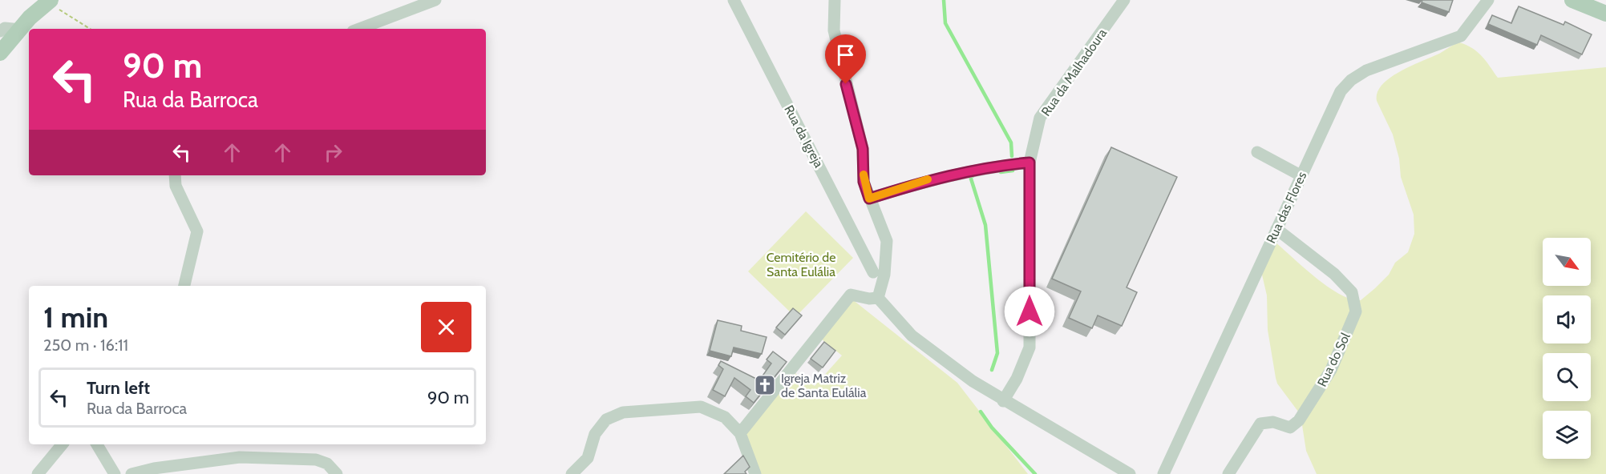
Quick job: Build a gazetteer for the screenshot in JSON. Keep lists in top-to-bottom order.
{
  "streets": {
    "street": [
      "Rua da Malhadoura",
      "Rua da Igreja",
      "Rua das Flores",
      "Rua do Sol"
    ]
  },
  "crossings": [
    ["Rua das Flores", "Rua do Sol"]
  ],
  "parks": ["Cemitério de Santa Eulália"],
  "places": {
    "church": ["Igreja Matriz de Santa Eulália"]
  },
  "north": "bottom right",
  "page": {
    "turn": ["90 m", "Rua da Barroca"],
    "heading": ["1 min", "250 m · 16:11"],
    "list": [
      {
        "name": "Turn left",
        "note": "Rua da Barroca",
        "value": "90 m"
      }
    ]
  }
}
